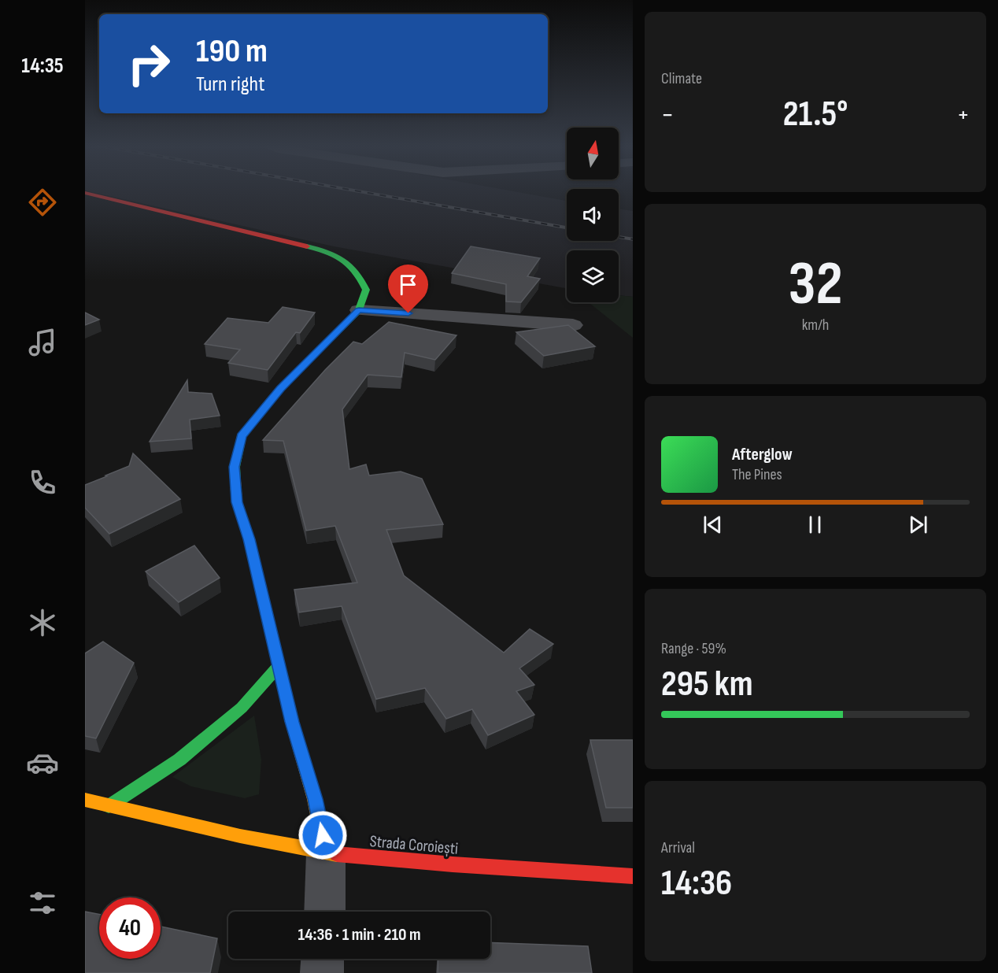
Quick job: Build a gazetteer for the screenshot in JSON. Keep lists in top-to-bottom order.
{
  "streets": {
    "street": ["Strada Coroiești"]
  },
  "north": "top",
  "page": {
    "tabs": "14:35",
    "tile": [
      "Climate",
      ["32", "km/h"],
      ["Range · 59%", "295 km"],
      ["Arrival", "14:36"]
    ],
    "turn": ["190 m", "Turn right"],
    "heat": ["−", "21.5°", "+"],
    "song": ["Afterglow", "The Pines"],
    "limit": "40",
    "trip": "14:36 · 1 min · 210 m"
  }
}
